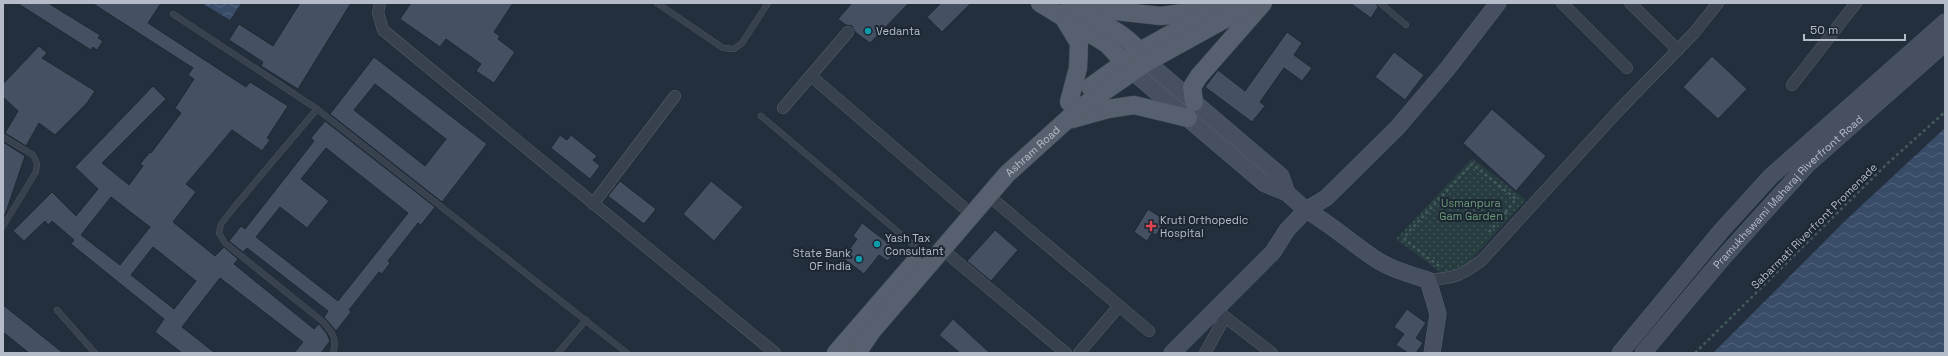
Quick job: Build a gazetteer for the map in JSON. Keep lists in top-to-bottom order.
{
  "streets": {
    "main road": ["Ashram Road", "Pramukhswami Maharaj Riverfront Road"],
    "path": ["Sabarmati Riverfront Promenade"]
  },
  "parks": ["Usmanpura Gam Garden"],
  "places": {
    "other": ["Vedanta", "Yash Tax Consultant", "State Bank OF India"],
    "health": ["Kruti Orthopedic Hospital"]
  },
  "scale_bar": "50 m"
}
